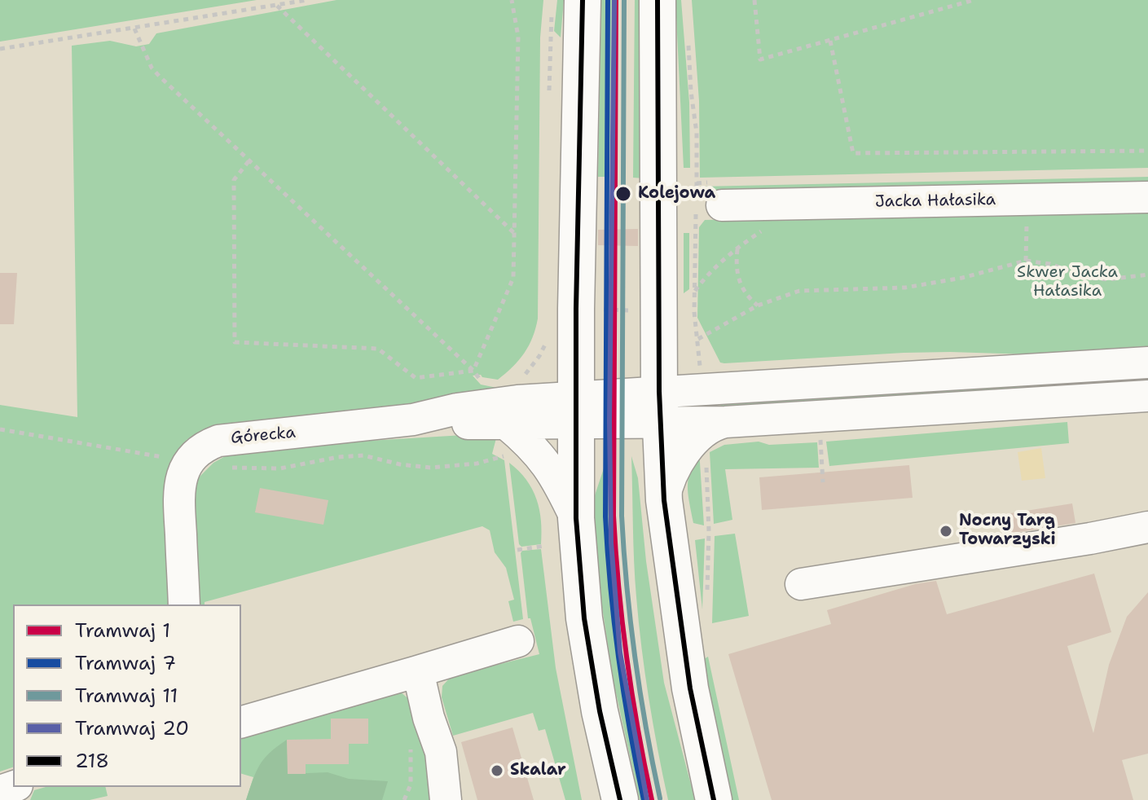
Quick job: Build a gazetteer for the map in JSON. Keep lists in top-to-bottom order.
{
  "streets": {
    "street": ["Jacka Hałasika", "Górecka"]
  },
  "parks": ["Skwer Jacka Hałasika"],
  "places": ["Kolejowa", "Nocny Targ Towarzyski", "Skalar"],
  "lines": [
    "tram line 1",
    "tram line 7",
    "tram line 11",
    "tram line 20",
    "transit line 218"
  ],
  "legend": [
    "Tramwaj 1",
    "Tramwaj 7",
    "Tramwaj 11",
    "Tramwaj 20",
    "218"
  ]
}
